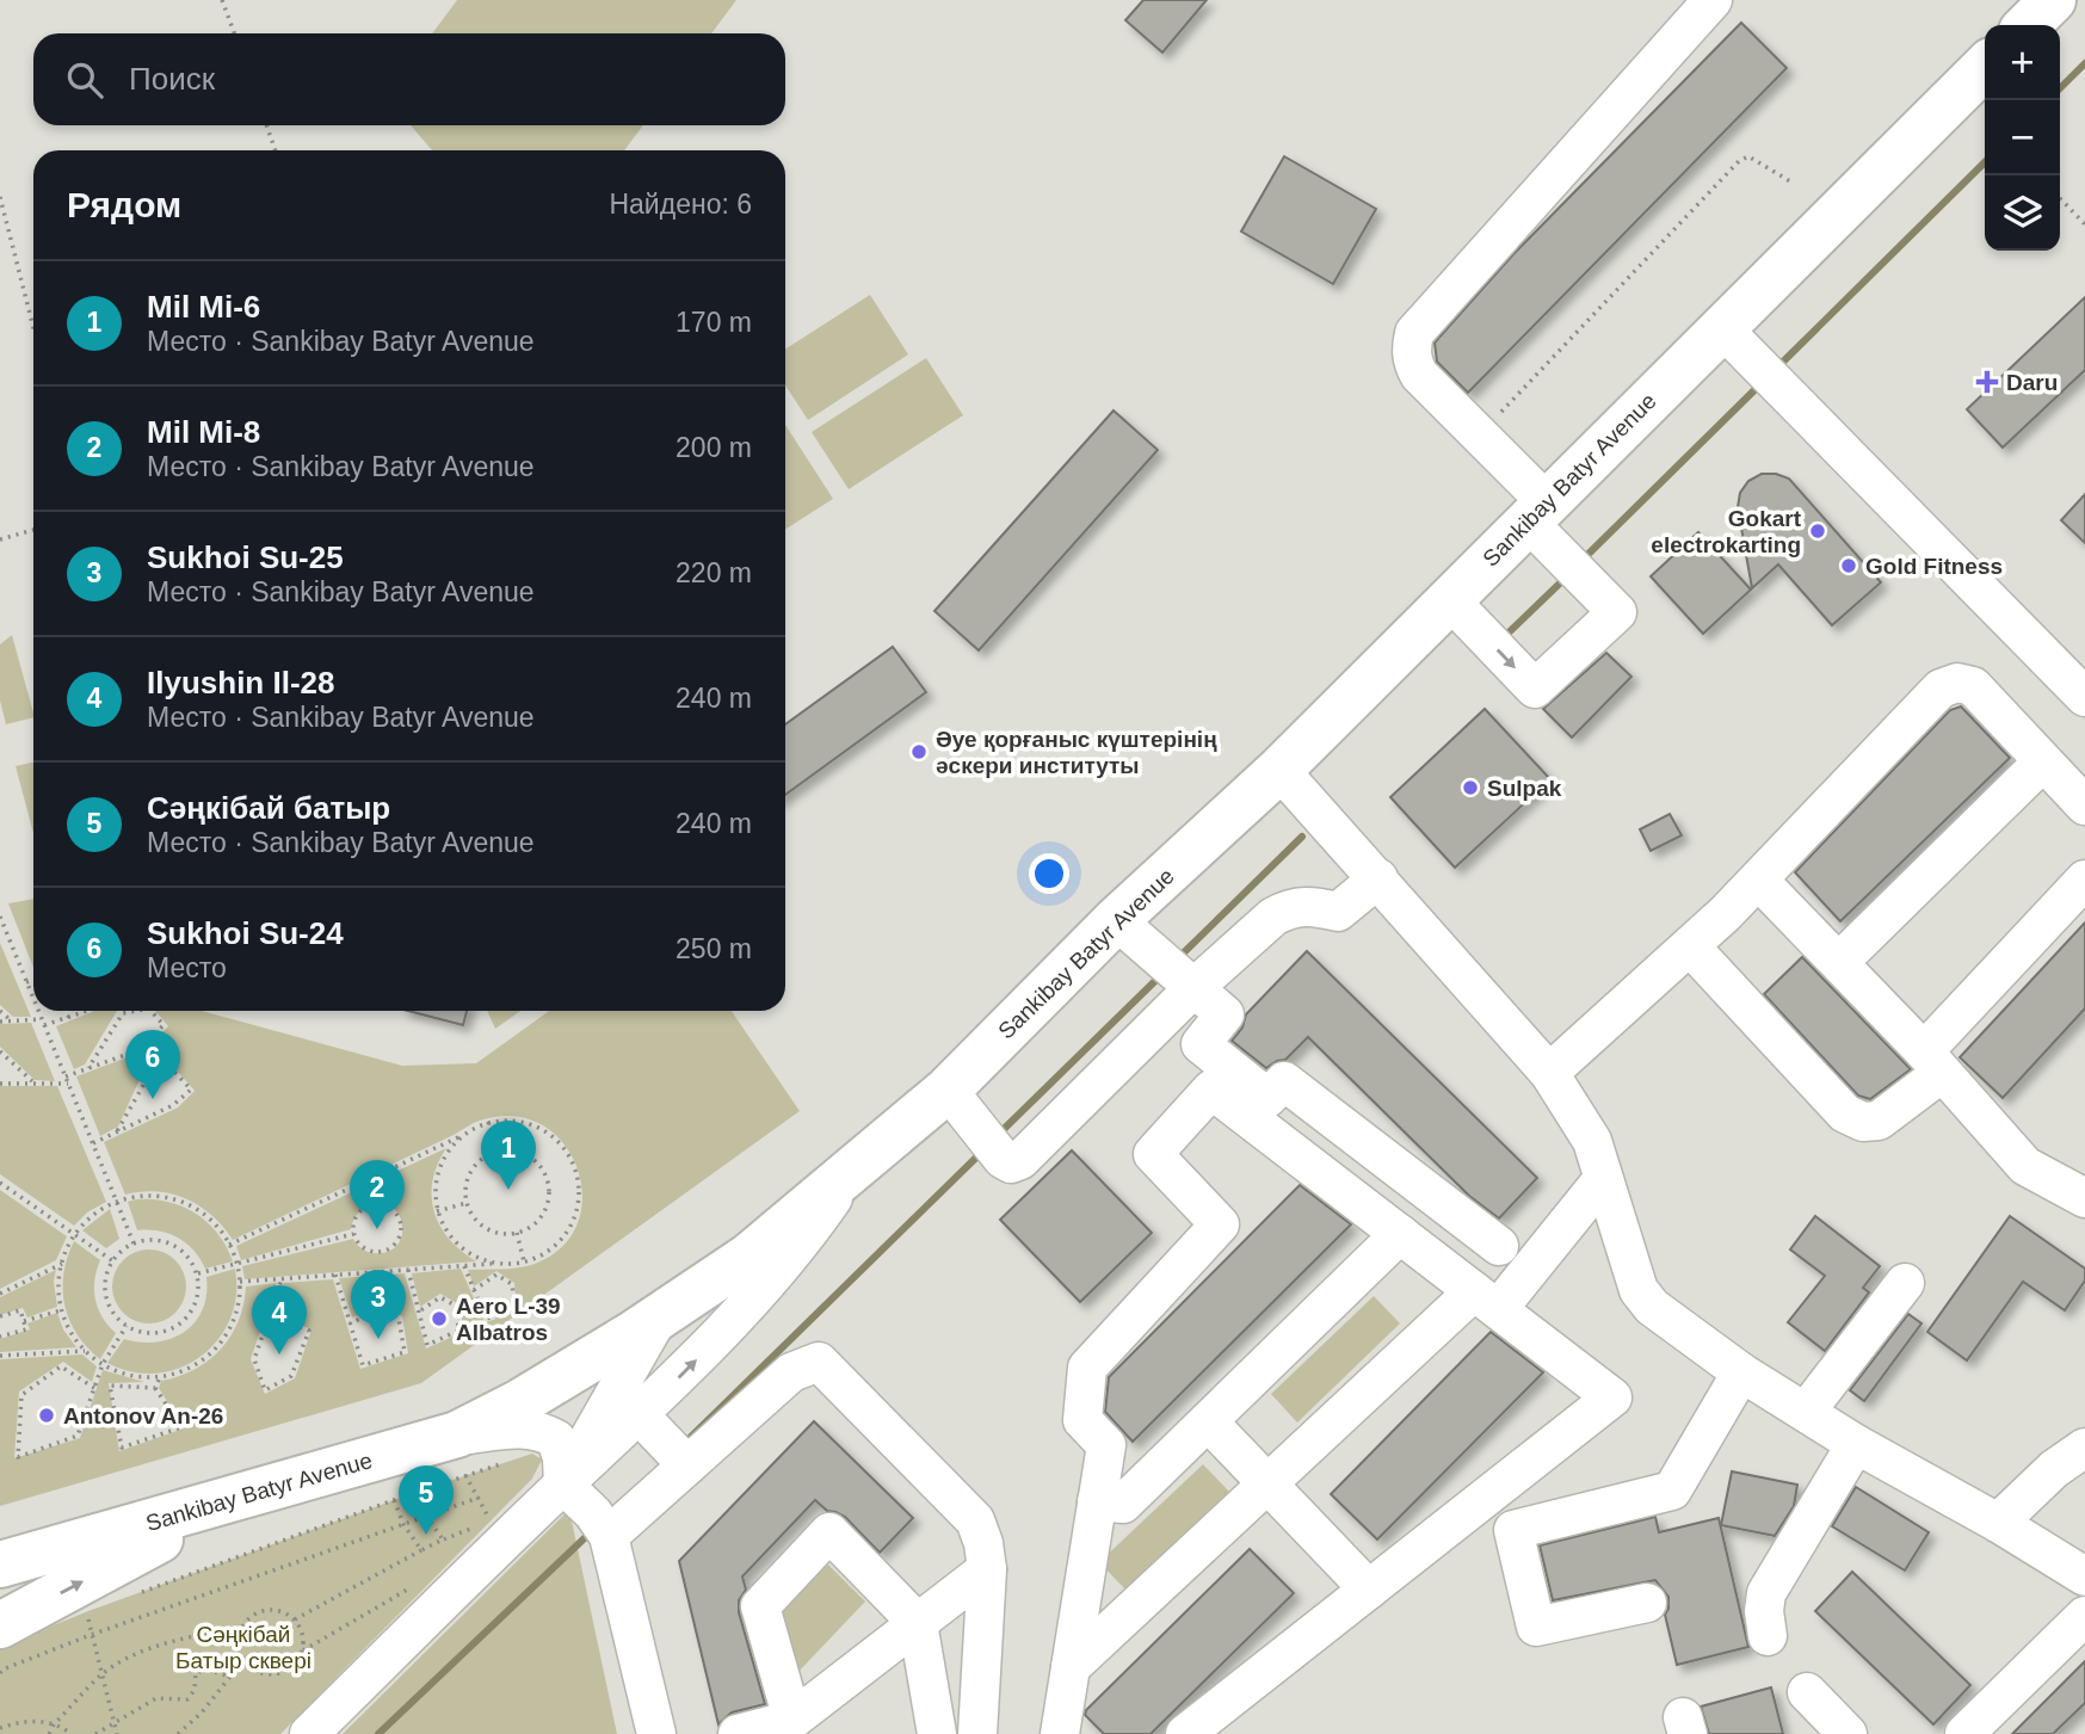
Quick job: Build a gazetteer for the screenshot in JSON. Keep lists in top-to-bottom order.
{
  "streets": {
    "main road": ["Sankibay Batyr Avenue"]
  },
  "parks": ["Сәңкібай Батыр сквері"],
  "places": {
    "health": ["Daru"],
    "other": [
      "Gokart electrokarting",
      "Gold Fitness",
      "Әуе қорғаныс күштерінің әскери институты",
      "Sulpak",
      "Aero L-39 Albatros",
      "Antonov An-26"
    ]
  },
  "page": {
    "map_buttons": ["+", "−"],
    "search": "Поиск",
    "heading": ["Рядом", "Найдено: 6"],
    "list": [
      {
        "mark": "1",
        "name": "Mil Mi-6",
        "note": "Место · Sankibay Batyr Avenue",
        "value": "170 m"
      },
      {
        "mark": "2",
        "name": "Mil Mi-8",
        "note": "Место · Sankibay Batyr Avenue",
        "value": "200 m"
      },
      {
        "mark": "3",
        "name": "Sukhoi Su-25",
        "note": "Место · Sankibay Batyr Avenue",
        "value": "220 m"
      },
      {
        "mark": "4",
        "name": "Ilyushin Il-28",
        "note": "Место · Sankibay Batyr Avenue",
        "value": "240 m"
      },
      {
        "mark": "5",
        "name": "Сәңкібай батыр",
        "note": "Место · Sankibay Batyr Avenue",
        "value": "240 m"
      },
      {
        "mark": "6",
        "name": "Sukhoi Su-24",
        "note": "Место",
        "value": "250 m"
      }
    ],
    "pins": [
      "6",
      "1",
      "2",
      "3",
      "4",
      "5"
    ]
  }
}
